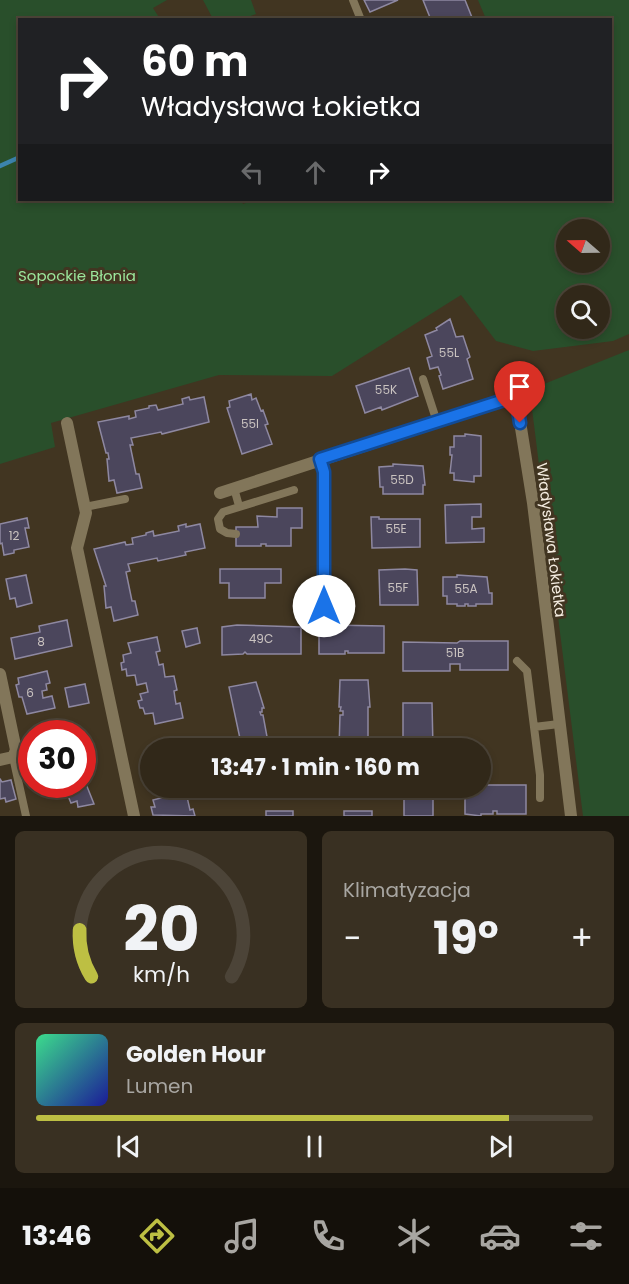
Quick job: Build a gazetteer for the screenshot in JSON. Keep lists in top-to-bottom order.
{
  "streets": {
    "street": ["Władysława Łokietka"]
  },
  "parks": ["Sopockie Błonia"],
  "house_numbers": [
    "55L",
    "55K",
    "55I",
    "55D",
    "55E",
    "12",
    "55F",
    "55A",
    "49C",
    "8",
    "51B",
    "6"
  ],
  "north": "left",
  "page": {
    "turn": ["60 m", "Władysława Łokietka"],
    "limit": "30",
    "trip": "13:47 · 1 min · 160 m",
    "tile": "Klimatyzacja",
    "heat": ["−", "19°", "+"],
    "song": ["Golden Hour", "Lumen"],
    "tabs": "13:46",
    "gauge": ["20", "km/h"]
  }
}
